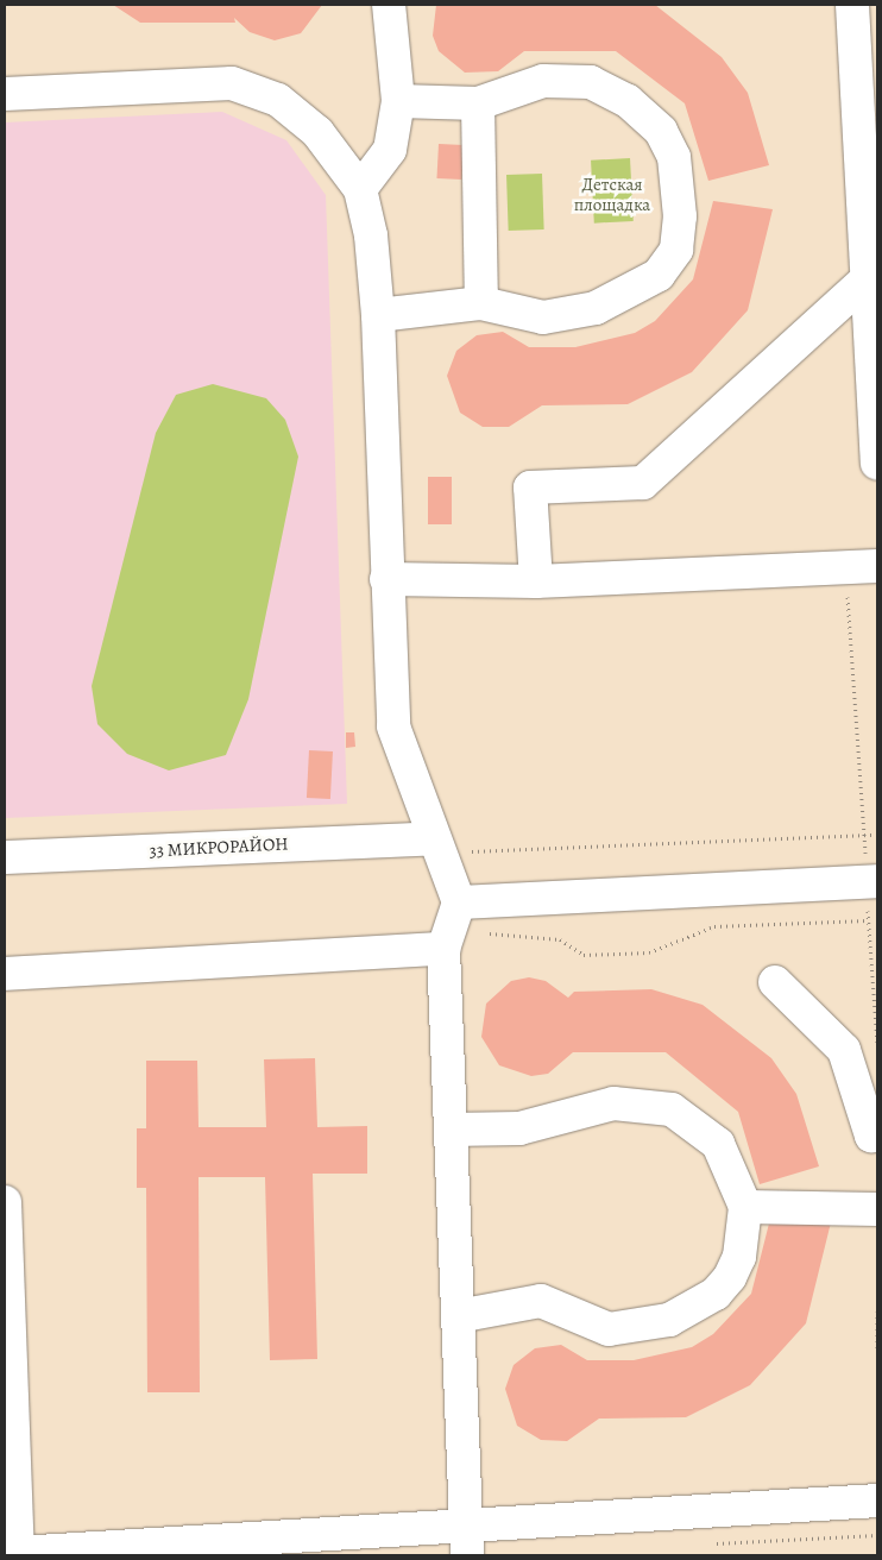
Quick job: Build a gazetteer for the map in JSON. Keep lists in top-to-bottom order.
{
  "streets": {
    "street": ["33 МИКРОРАЙОН"]
  },
  "parks": ["Детская площадка"]
}
